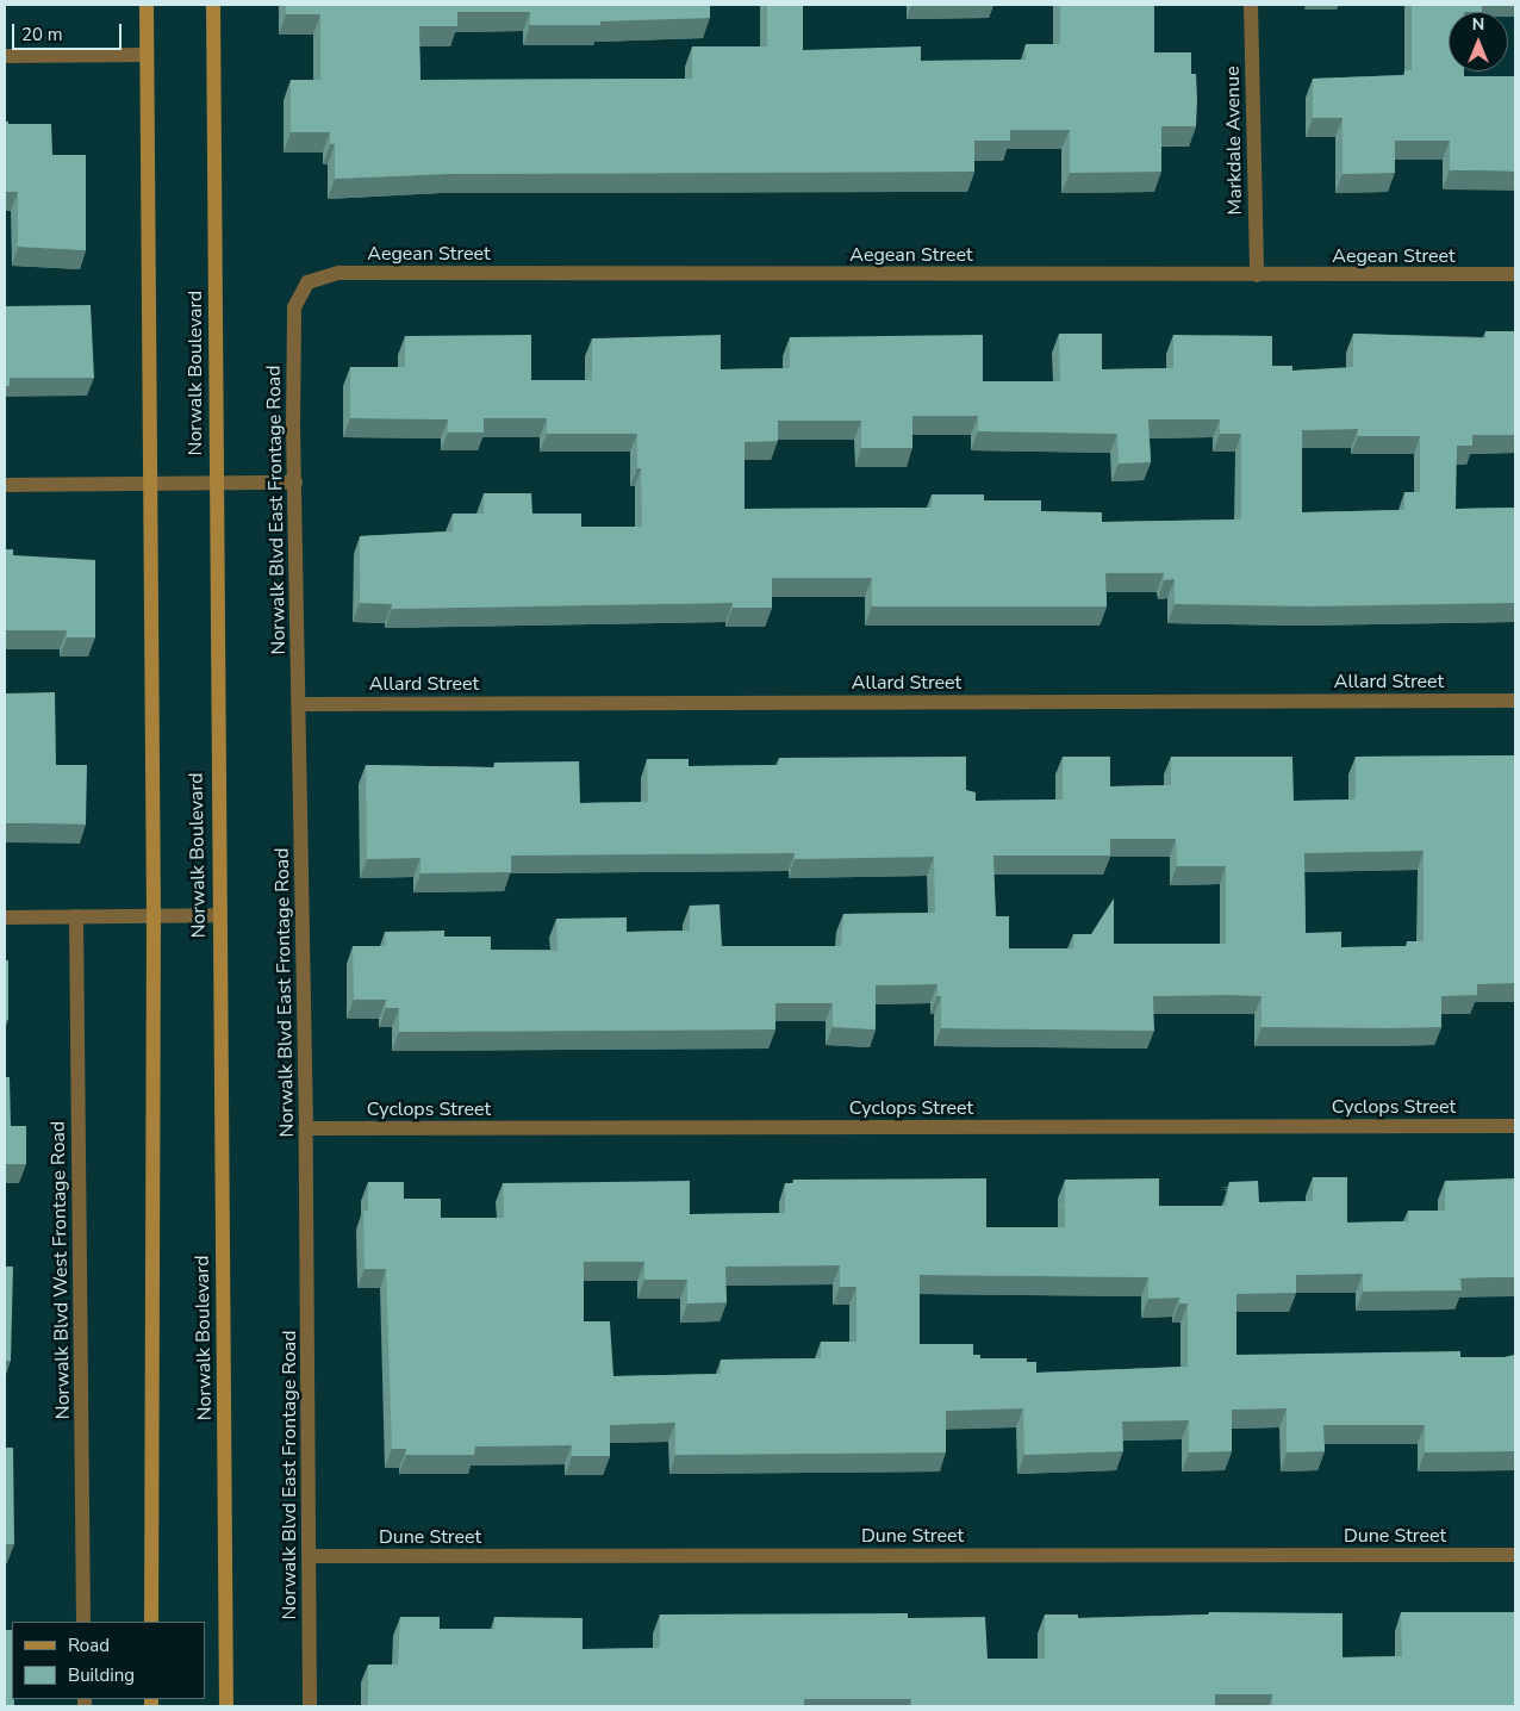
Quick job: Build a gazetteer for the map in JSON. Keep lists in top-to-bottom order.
{
  "streets": {
    "main road": ["Norwalk Boulevard"],
    "street": [
      "Markdale Avenue",
      "Aegean Street",
      "Norwalk Blvd East Frontage Road",
      "Allard Street",
      "Cyclops Street",
      "Norwalk Blvd West Frontage Road",
      "Dune Street"
    ]
  },
  "crossings": [
    ["Markdale Avenue", "Aegean Street"],
    ["Aegean Street", "Norwalk Blvd East Frontage Road"],
    ["Norwalk Blvd East Frontage Road", "Allard Street"],
    ["Norwalk Blvd East Frontage Road", "Cyclops Street"],
    ["Norwalk Blvd East Frontage Road", "Dune Street"]
  ],
  "legend": ["Road", "Building"],
  "scale_bar": "20 m",
  "north": "top"
}
